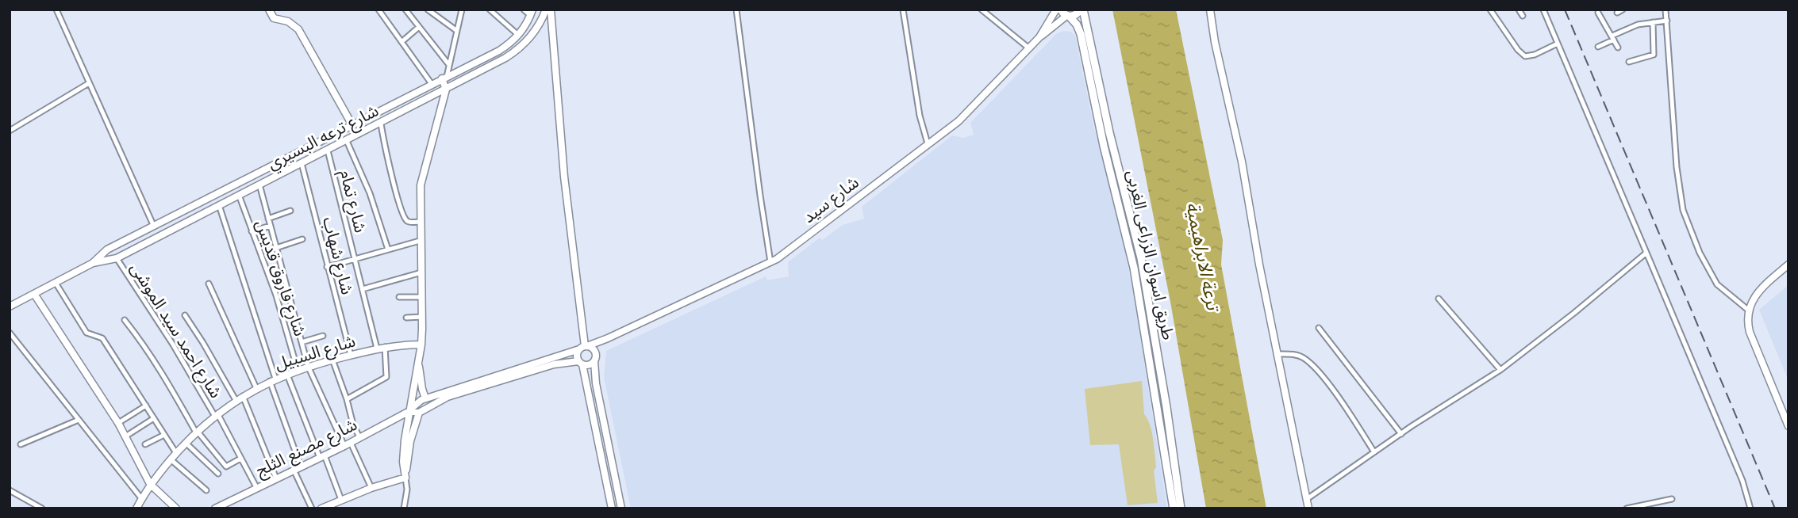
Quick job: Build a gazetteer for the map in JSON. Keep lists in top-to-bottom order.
{
  "streets": {
    "main road": ["طريق اسوان الزراعى الغربى"],
    "street": [
      "شارع ترعه البسيري",
      "شارع سيد",
      "شارع تمام",
      "شارع شهاب",
      "شارع فاروق قديس",
      "شارع احمد سيد الموشى",
      "شارع السبيل",
      "شارع مصنع الثلج"
    ]
  },
  "crossings": [
    ["شارع ترعه البسيري", "شارع تمام"],
    ["شارع ترعه البسيري", "شارع شهاب"],
    ["شارع ترعه البسيري", "شارع فاروق قديس"],
    ["شارع ترعه البسيري", "شارع احمد سيد الموشى"],
    ["شارع سيد", "طريق اسوان الزراعى الغربى"],
    ["شارع سيد", "شارع مصنع الثلج"],
    ["شارع تمام", "شارع السبيل"],
    ["شارع شهاب", "شارع السبيل"],
    ["شارع فاروق قديس", "شارع السبيل"],
    ["شارع احمد سيد الموشى", "شارع السبيل"],
    ["شارع احمد سيد الموشى", "شارع مصنع الثلج"]
  ],
  "water": ["ترعة الابراهيمية"]
}
